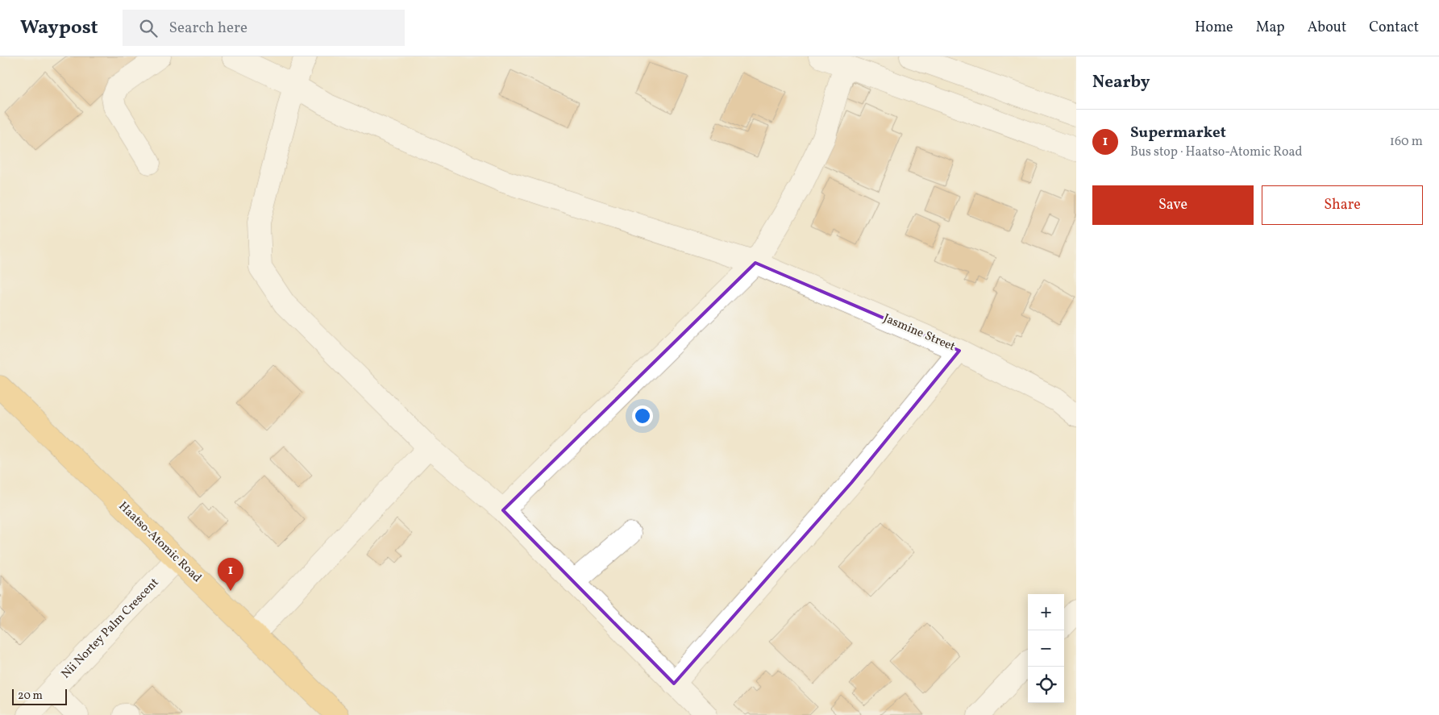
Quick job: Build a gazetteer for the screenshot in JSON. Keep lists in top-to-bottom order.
{
  "streets": {
    "main road": ["Haatso-Atomic Road"],
    "street": ["Jasmine Street", "Nii Nortey Palm Crescent"]
  },
  "crossings": [
    ["Haatso-Atomic Road", "Nii Nortey Palm Crescent"]
  ],
  "scale_bar": "20 m",
  "page": {
    "header": "Waypost",
    "search": "Search here",
    "nav": [
      "Home",
      "Map",
      "About",
      "Contact"
    ],
    "heading": "Nearby",
    "list": [
      {
        "mark": "1",
        "name": "Supermarket",
        "note": "Bus stop · Haatso-Atomic Road",
        "value": "160 m"
      }
    ],
    "buttons": ["Save", "Share"],
    "pins": "1",
    "map_buttons": ["+", "−"],
    "scale": "20 m"
  }
}
